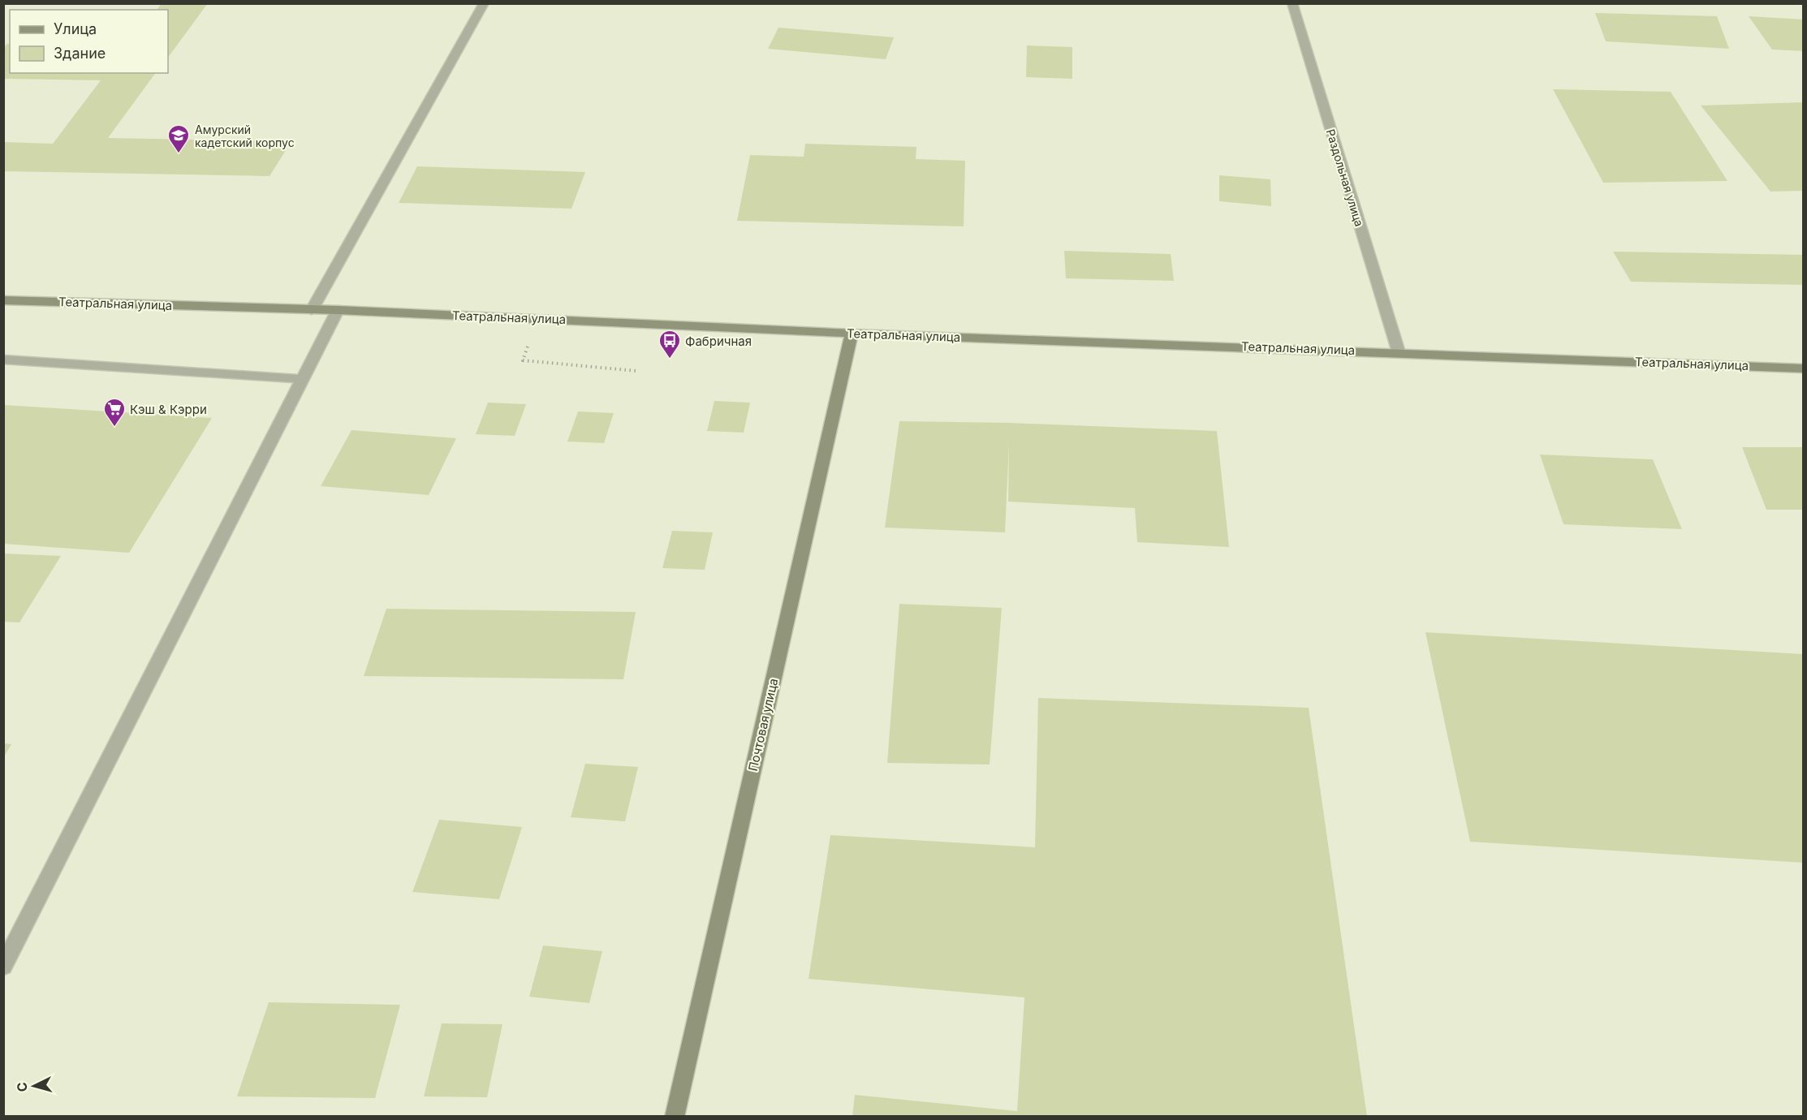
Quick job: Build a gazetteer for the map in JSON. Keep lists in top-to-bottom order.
{
  "streets": {
    "main road": ["Театральная улица", "Почтовая улица"],
    "street": ["Раздольная улица"]
  },
  "crossings": [
    ["Раздольная улица", "Театральная улица"],
    ["Театральная улица", "Почтовая улица"]
  ],
  "places": {
    "school or university": ["Амурский кадетский корпус"],
    "bus stop": ["Фабричная"],
    "supermarket": ["Кэш & Кэрри"]
  },
  "legend": ["Улица", "Здание"],
  "north": "left"
}
